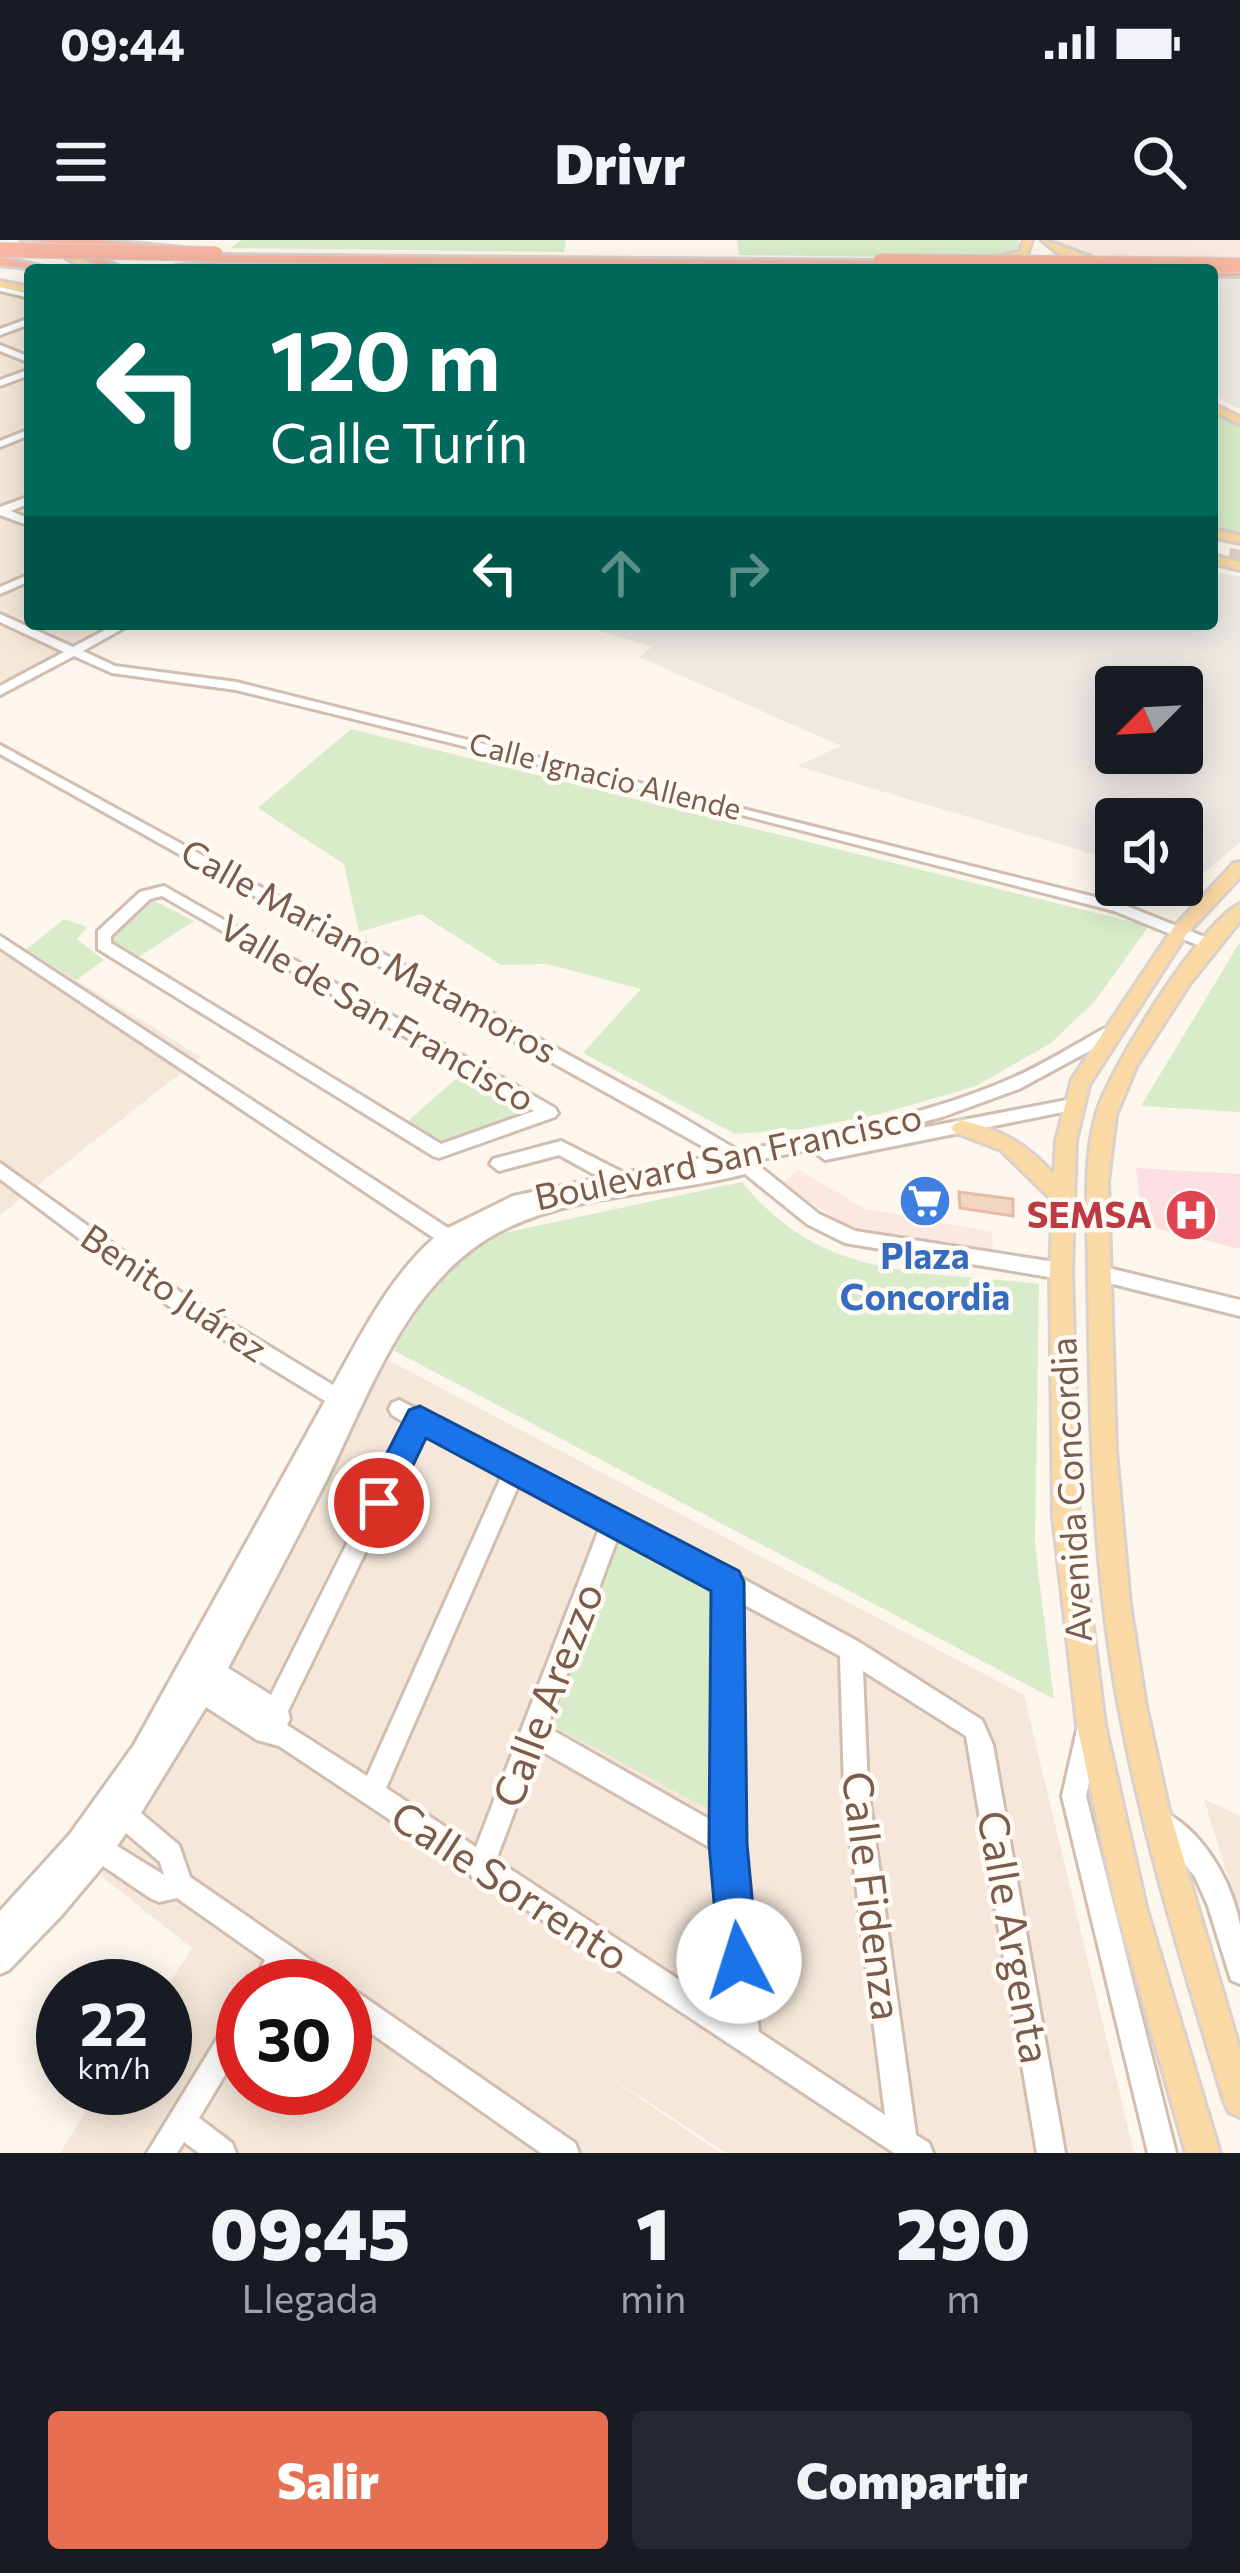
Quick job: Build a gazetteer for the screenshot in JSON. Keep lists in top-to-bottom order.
{
  "streets": {
    "main road": ["Avenida Concordia"],
    "street": [
      "Calle Ignacio Allende",
      "Calle Mariano Matamoros",
      "Valle de San Francisco",
      "Boulevard San Francisco",
      "Benito Juárez",
      "Calle Arezzo",
      "Calle Sorrento",
      "Calle Fidenza",
      "Calle Argenta"
    ]
  },
  "crossings": [
    ["Calle Ignacio Allende", "Avenida Concordia"],
    ["Calle Mariano Matamoros", "Boulevard San Francisco"],
    ["Calle Mariano Matamoros", "Avenida Concordia"],
    ["Boulevard San Francisco", "Benito Juárez"],
    ["Boulevard San Francisco", "Avenida Concordia"],
    ["Boulevard San Francisco", "Calle Sorrento"],
    ["Calle Arezzo", "Calle Sorrento"],
    ["Calle Sorrento", "Calle Fidenza"],
    ["Calle Fidenza", "Calle Argenta"]
  ],
  "places": {
    "supermarket": ["Plaza Concordia"],
    "hospital": ["SEMSA"]
  },
  "north": "bottom left",
  "page": {
    "status": "09:44",
    "header": "Drivr",
    "turn": ["120 m", "Calle Turín"],
    "speed": "22 km/h",
    "limit": "30",
    "eta": [
      "09:45",
      "Llegada",
      "1",
      "min",
      "290",
      "m"
    ],
    "buttons": ["Salir", "Compartir"]
  }
}
